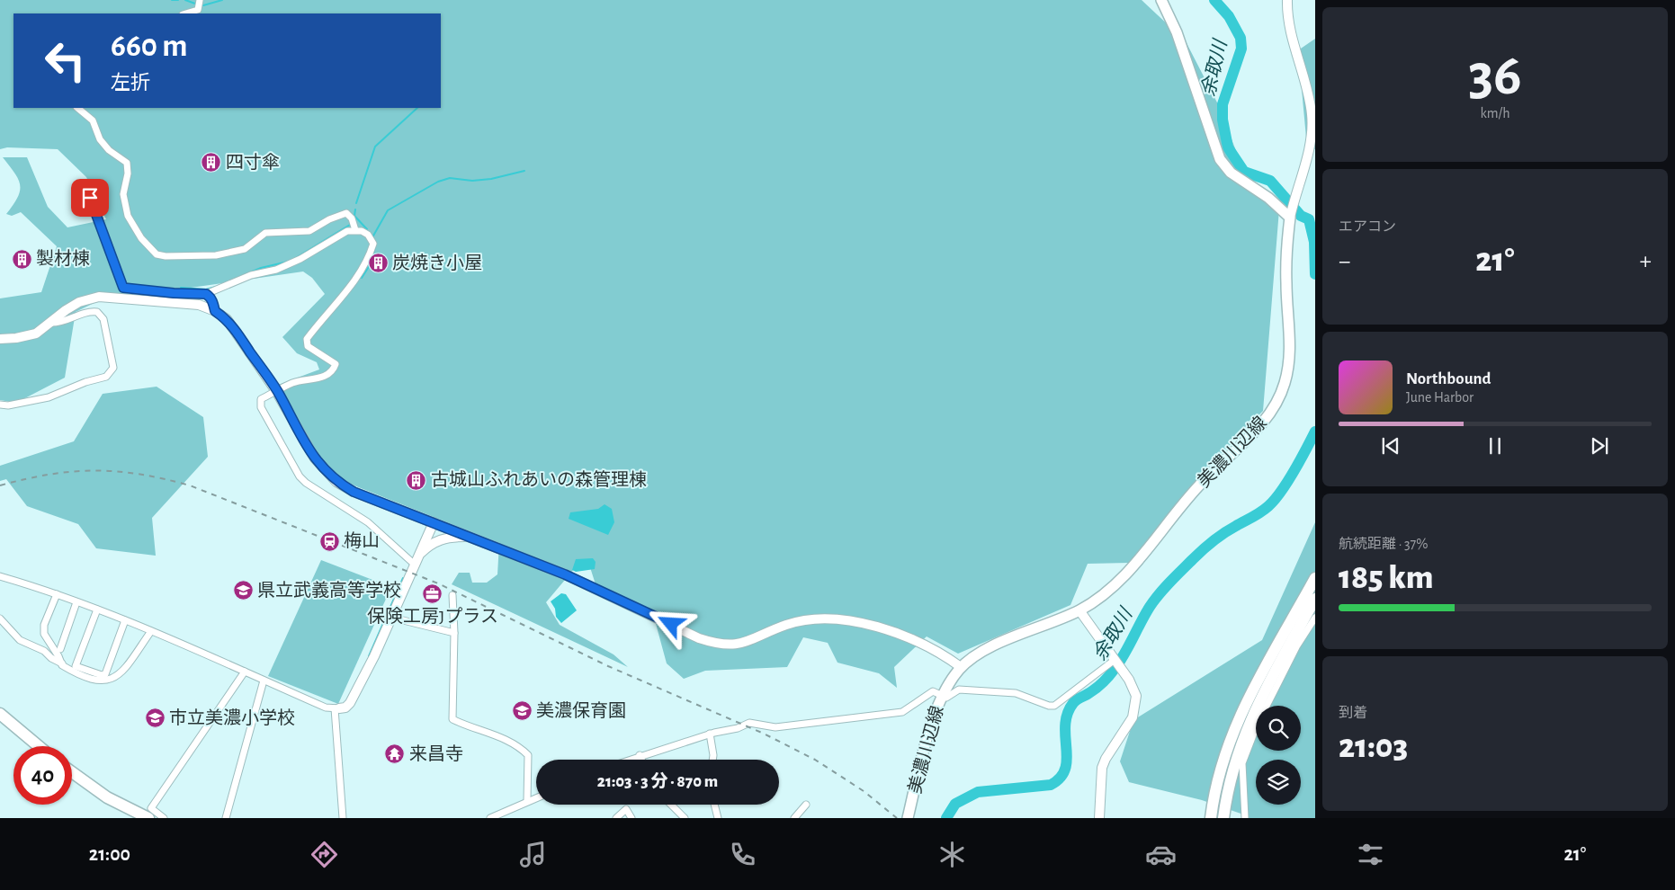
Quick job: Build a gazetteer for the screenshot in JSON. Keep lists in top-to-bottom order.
{
  "streets": {
    "main road": ["美濃川辺線"]
  },
  "water": ["余取川"],
  "places": {
    "building": [
      "四寸傘",
      "製材棟",
      "炭焼き小屋",
      "古城山ふれあいの森管理棟"
    ],
    "station": ["梅山"],
    "school or university": ["県立武義高等学校", "美濃保育園", "市立美濃小学校"],
    "office": ["保険工房Jプラス"],
    "temple": ["来昌寺"]
  },
  "page": {
    "tile": [
      ["36", "km/h"],
      "エアコン",
      ["航続距離 · 37%", "185 km"],
      ["到着", "21:03"]
    ],
    "turn": ["660 m", "左折"],
    "heat": ["−", "21°", "+"],
    "song": ["Northbound", "June Harbor"],
    "limit": "40",
    "trip": "21:03 · 3 分 · 870 m",
    "tabs": ["21:00", "21°"]
  }
}
